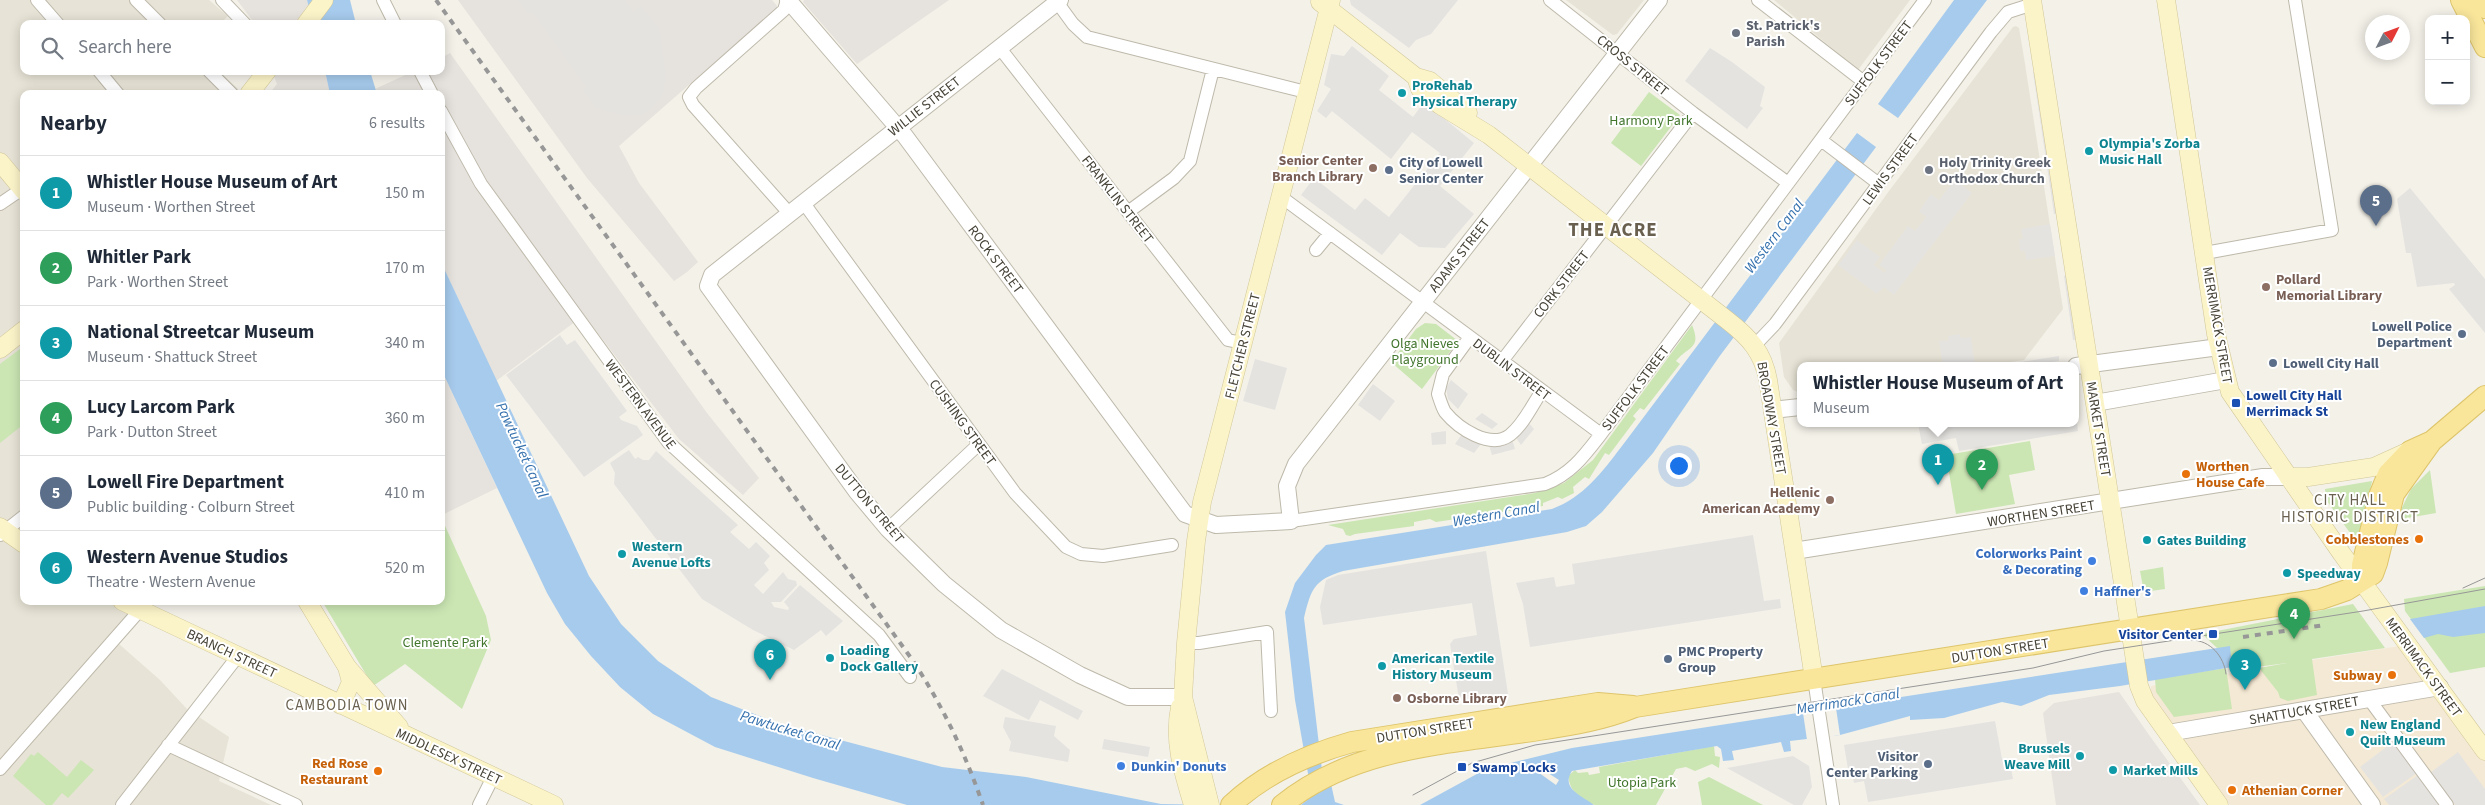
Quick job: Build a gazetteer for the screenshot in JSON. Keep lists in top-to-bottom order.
{
  "streets": {
    "main road": [
      "MERRIMACK STREET",
      "FLETCHER STREET",
      "BROADWAY STREET",
      "MARKET STREET",
      "DUTTON STREET",
      "BRANCH STREET",
      "MIDDLESEX STREET"
    ],
    "street": [
      "SUFFOLK STREET",
      "CROSS STREET",
      "WILLIE STREET",
      "LEWIS STREET",
      "FRANKLIN STREET",
      "ADAMS STREET",
      "ROCK STREET",
      "CORK STREET",
      "DUBLIN STREET",
      "WESTERN AVENUE",
      "CUSHING STREET",
      "WORTHEN STREET",
      "SHATTUCK STREET"
    ]
  },
  "crossings": [
    ["SUFFOLK STREET", "CROSS STREET"],
    ["SUFFOLK STREET", "ADAMS STREET"],
    ["SUFFOLK STREET", "ROCK STREET"],
    ["SUFFOLK STREET", "FLETCHER STREET"],
    ["SUFFOLK STREET", "DUBLIN STREET"],
    ["SUFFOLK STREET", "BROADWAY STREET"],
    ["CROSS STREET", "ADAMS STREET"],
    ["CROSS STREET", "CORK STREET"],
    ["WILLIE STREET", "FRANKLIN STREET"],
    ["WILLIE STREET", "ROCK STREET"],
    ["WILLIE STREET", "CUSHING STREET"],
    ["WILLIE STREET", "DUTTON STREET"],
    ["LEWIS STREET", "BROADWAY STREET"],
    ["LEWIS STREET", "MARKET STREET"],
    ["FRANKLIN STREET", "FLETCHER STREET"],
    ["ADAMS STREET", "DUBLIN STREET"],
    ["ADAMS STREET", "BROADWAY STREET"],
    ["ROCK STREET", "FLETCHER STREET"],
    ["CORK STREET", "DUBLIN STREET"],
    ["CORK STREET", "BROADWAY STREET"],
    ["MERRIMACK STREET", "DUTTON STREET"],
    ["MERRIMACK STREET", "WORTHEN STREET"],
    ["MERRIMACK STREET", "SHATTUCK STREET"],
    ["FLETCHER STREET", "DUBLIN STREET"],
    ["FLETCHER STREET", "BROADWAY STREET"],
    ["FLETCHER STREET", "DUTTON STREET"],
    ["BROADWAY STREET", "DUTTON STREET"],
    ["BROADWAY STREET", "WORTHEN STREET"],
    ["MARKET STREET", "DUTTON STREET"],
    ["MARKET STREET", "WORTHEN STREET"],
    ["MARKET STREET", "SHATTUCK STREET"],
    ["BRANCH STREET", "MIDDLESEX STREET"]
  ],
  "districts": ["THE ACRE", "CITY HALL HISTORIC DISTRICT", "CAMBODIA TOWN"],
  "water": ["Western Canal", "Pawtucket Canal", "Merrimack Canal"],
  "parks": [
    "Harmony Park",
    "Olga Nieves Playground",
    "Clemente Park",
    "Utopia Park"
  ],
  "places": {
    "other": [
      "St. Patrick's Parish",
      "ProRehab Physical Therapy",
      "Olympia's Zorba Music Hall",
      "Senior Center Branch Library",
      "City of Lowell Senior Center",
      "Holy Trinity Greek Orthodox Church",
      "Pollard Memorial Library",
      "Lowell Police Department",
      "Lowell City Hall",
      "Worthen House Cafe",
      "Hellenic American Academy",
      "Cobblestones",
      "Gates Building",
      "Western Avenue Lofts",
      "Colorworks Paint & Decorating",
      "Speedway",
      "Haffner's",
      "Loading Dock Gallery",
      "PMC Property Group",
      "American Textile History Museum",
      "Subway",
      "Osborne Library",
      "New England Quilt Museum",
      "Brussels Weave Mill",
      "Visitor Center Parking",
      "Dunkin' Donuts",
      "Market Mills",
      "Red Rose Restaurant",
      "Athenian Corner"
    ],
    "transit": ["Lowell City Hall Merrimack St", "Visitor Center", "Swamp Locks"]
  },
  "north": "top right",
  "page": {
    "map_buttons": ["+", "−"],
    "search": "Search here",
    "heading": ["Nearby", "6 results"],
    "list": [
      {
        "mark": "1",
        "name": "Whistler House Museum of Art",
        "note": "Museum · Worthen Street",
        "value": "150 m"
      },
      {
        "mark": "2",
        "name": "Whitler Park",
        "note": "Park · Worthen Street",
        "value": "170 m"
      },
      {
        "mark": "3",
        "name": "National Streetcar Museum",
        "note": "Museum · Shattuck Street",
        "value": "340 m"
      },
      {
        "mark": "4",
        "name": "Lucy Larcom Park",
        "note": "Park · Dutton Street",
        "value": "360 m"
      },
      {
        "mark": "5",
        "name": "Lowell Fire Department",
        "note": "Public building · Colburn Street",
        "value": "410 m"
      },
      {
        "mark": "6",
        "name": "Western Avenue Studios",
        "note": "Theatre · Western Avenue",
        "value": "520 m"
      }
    ],
    "pins": [
      "5",
      "1",
      "2",
      "4",
      "6",
      "3"
    ],
    "popup": ["Whistler House Museum of Art", "Museum"]
  }
}
